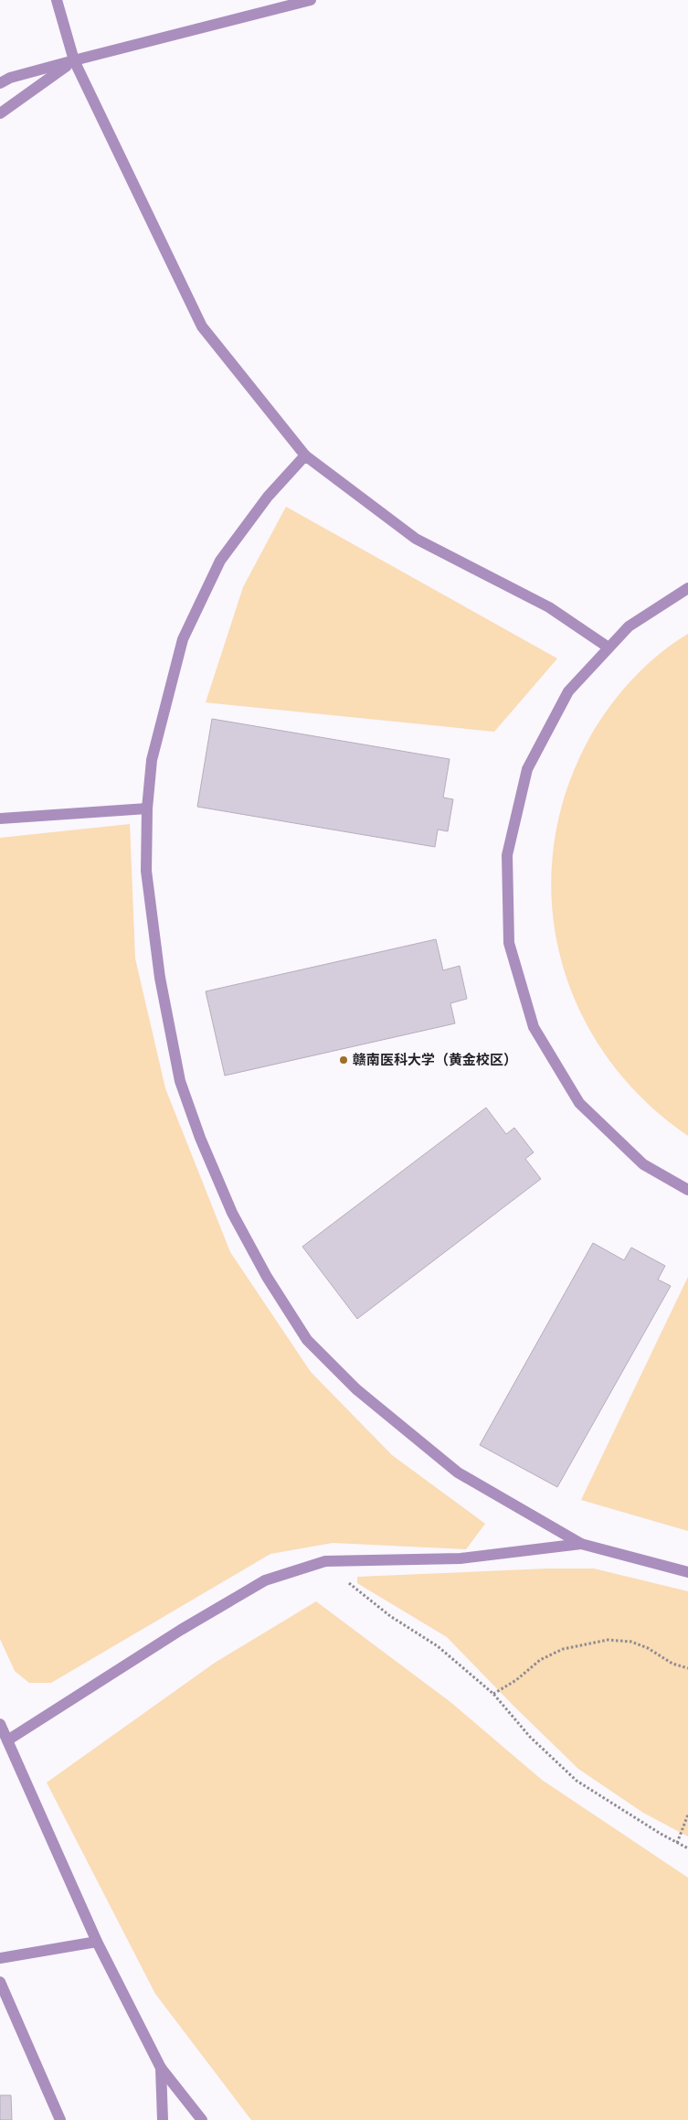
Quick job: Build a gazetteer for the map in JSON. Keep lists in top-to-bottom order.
{
  "places": ["赣南医科大学（黄金校区）"]
}
